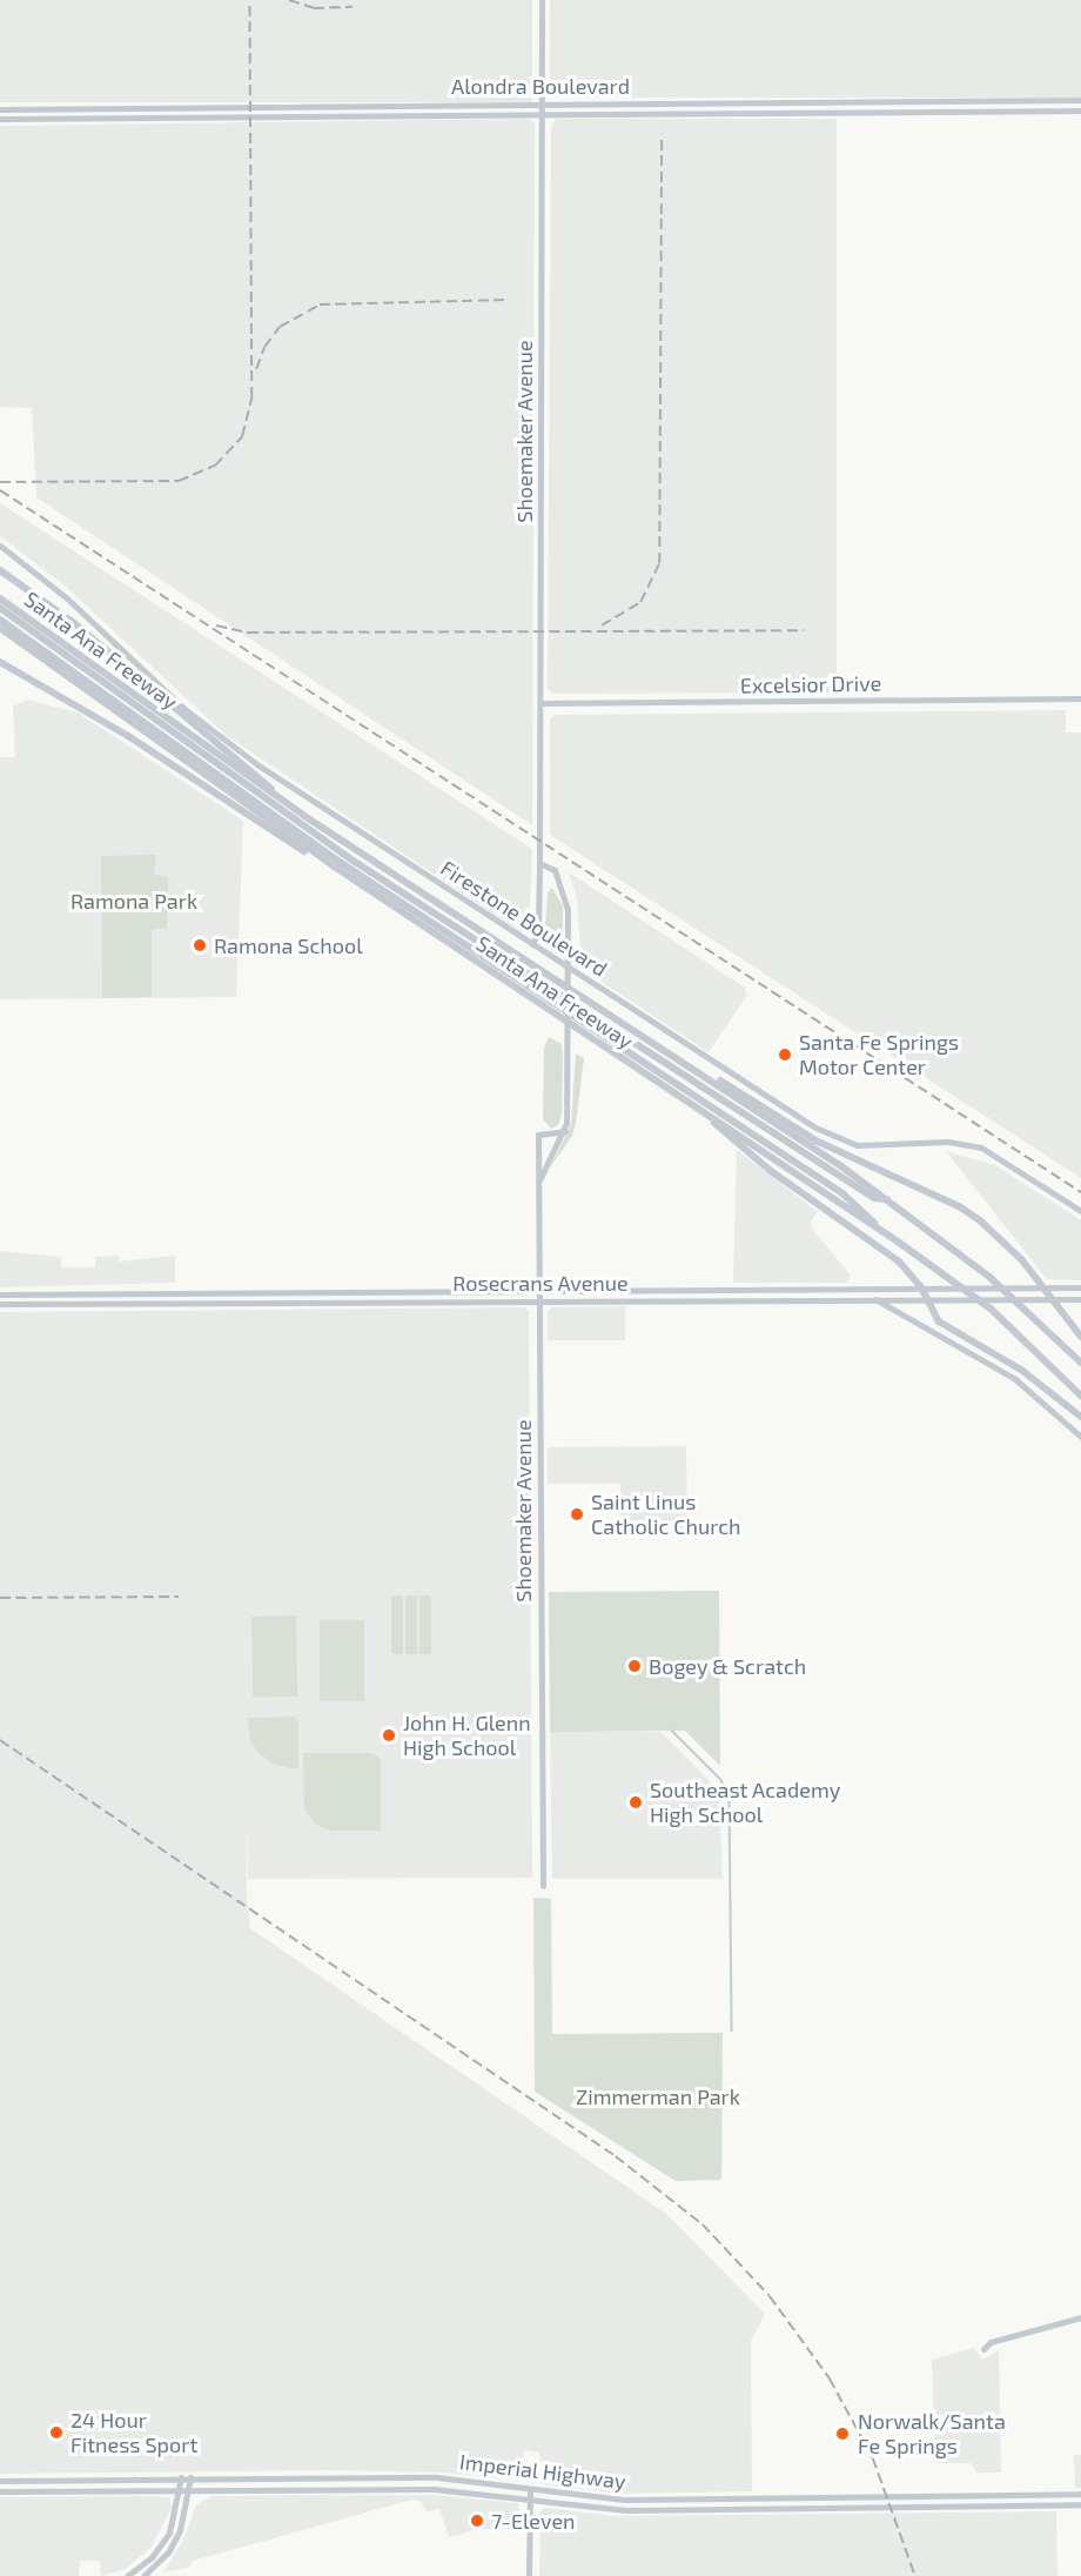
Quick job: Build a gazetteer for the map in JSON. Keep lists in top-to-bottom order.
{
  "streets": {
    "highway": ["Santa Ana Freeway"],
    "main road": [
      "Alondra Boulevard",
      "Shoemaker Avenue",
      "Excelsior Drive",
      "Firestone Boulevard",
      "Rosecrans Avenue",
      "Imperial Highway"
    ]
  },
  "crossings": [
    ["Alondra Boulevard", "Shoemaker Avenue"],
    ["Shoemaker Avenue", "Excelsior Drive"],
    ["Shoemaker Avenue", "Firestone Boulevard"],
    ["Shoemaker Avenue", "Rosecrans Avenue"]
  ],
  "parks": ["Ramona Park", "Zimmerman Park"],
  "places": [
    "Ramona School",
    "Santa Fe Springs Motor Center",
    "Saint Linus Catholic Church",
    "Bogey & Scratch",
    "John H. Glenn High School",
    "Southeast Academy High School",
    "24 Hour Fitness Sport",
    "Norwalk/Santa Fe Springs",
    "7-Eleven"
  ]
}
